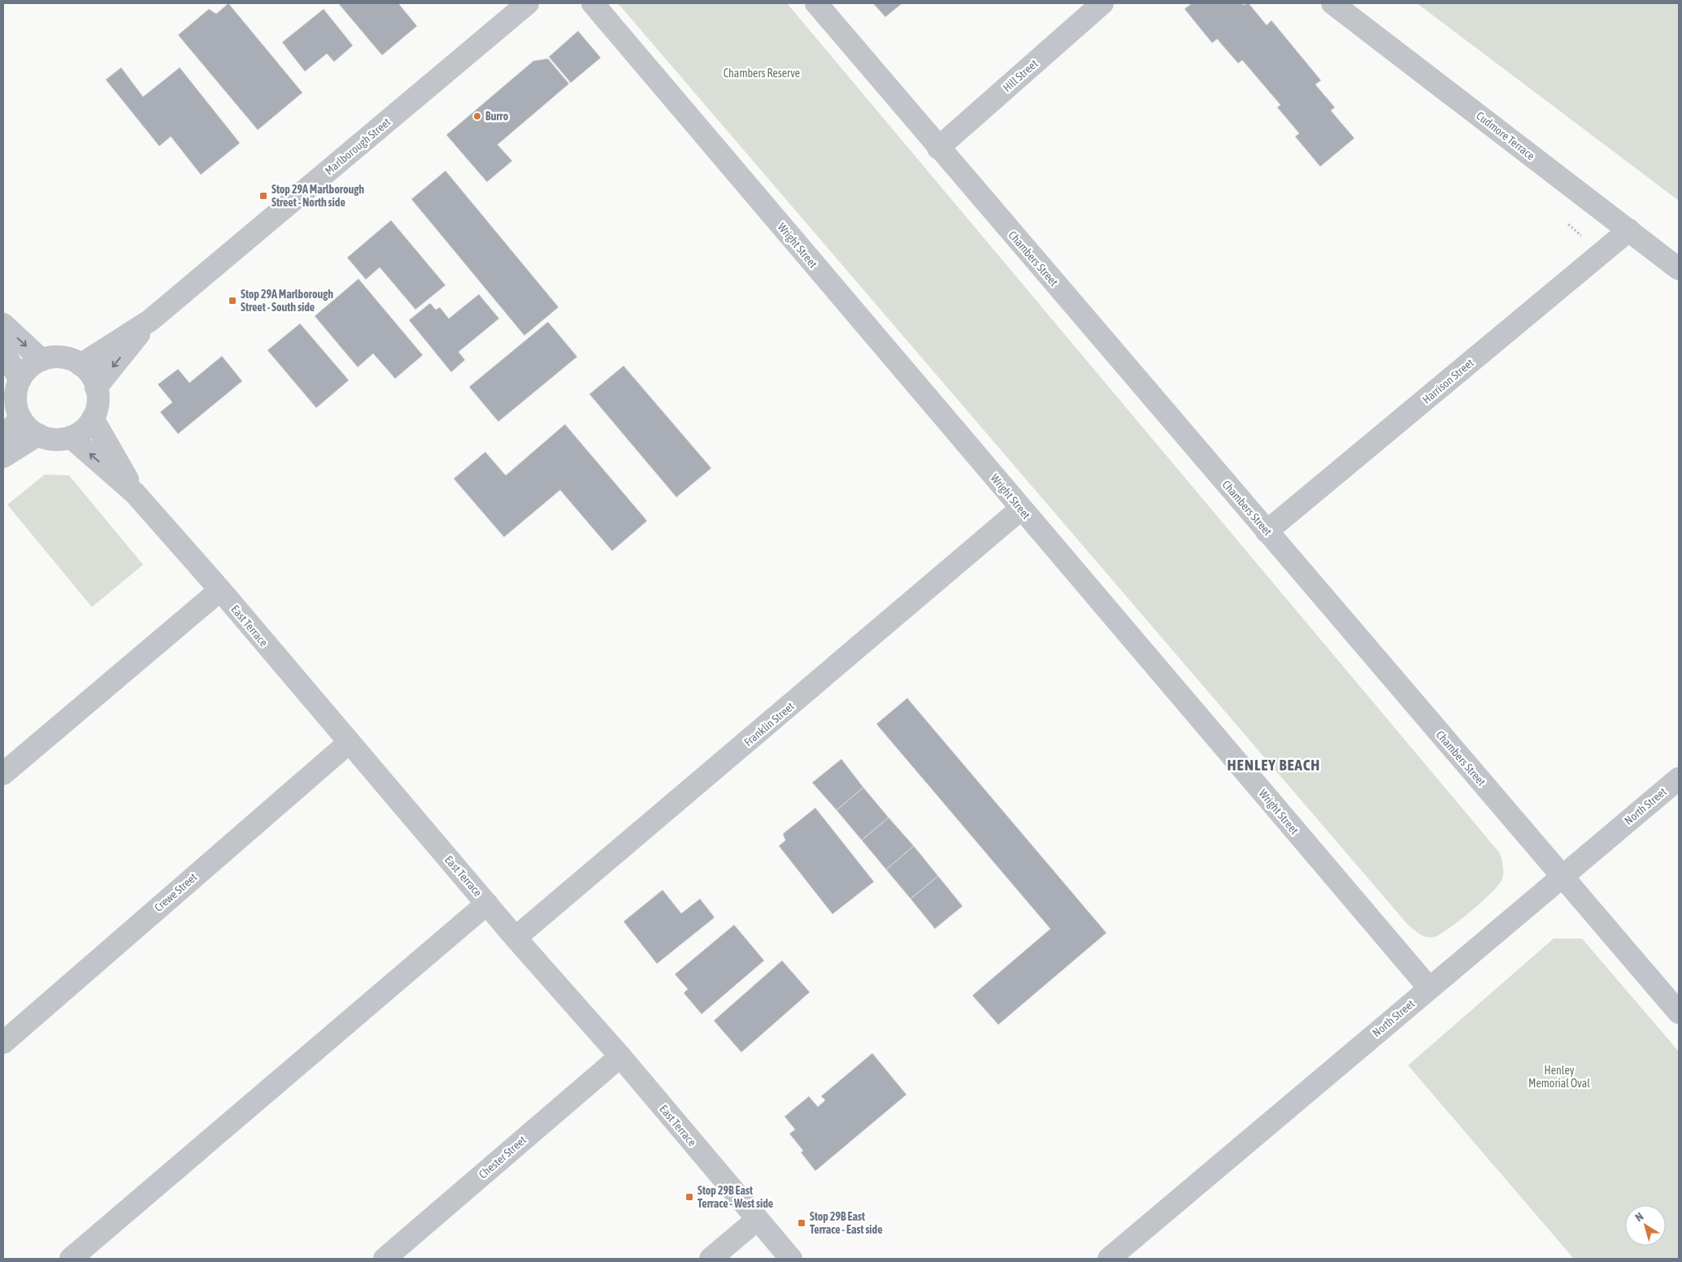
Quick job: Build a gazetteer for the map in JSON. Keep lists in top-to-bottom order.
{
  "streets": {
    "street": [
      "Hill Street",
      "Cudmore Terrace",
      "Marlborough Street",
      "Wright Street",
      "Chambers Street",
      "Harrison Street",
      "East Terrace",
      "Franklin Street",
      "North Street",
      "Crewe Street",
      "Chester Street"
    ]
  },
  "crossings": [
    ["Hill Street", "Chambers Street"],
    ["Cudmore Terrace", "Harrison Street"],
    ["Marlborough Street", "East Terrace"],
    ["Wright Street", "Franklin Street"],
    ["Wright Street", "North Street"],
    ["Chambers Street", "Harrison Street"],
    ["Chambers Street", "North Street"],
    ["East Terrace", "Franklin Street"],
    ["East Terrace", "Crewe Street"],
    ["East Terrace", "Chester Street"]
  ],
  "districts": ["HENLEY BEACH"],
  "parks": ["Chambers Reserve", "Henley Memorial Oval"],
  "places": {
    "other": ["Burro"],
    "transit": [
      "Stop 29A Marlborough Street - North side",
      "Stop 29A Marlborough Street - South side",
      "Stop 29B East Terrace - West side",
      "Stop 29B East Terrace - East side"
    ]
  },
  "north": "top left"
}
